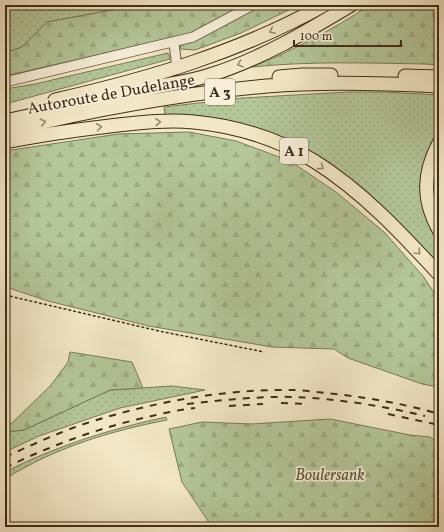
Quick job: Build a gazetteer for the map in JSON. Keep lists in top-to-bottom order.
{
  "streets": {
    "highway": ["A 3", "Autoroute de Dudelange", "A 1"]
  },
  "crossings": [
    ["A 3", "Autoroute de Dudelange"]
  ],
  "parks": ["Boulersank"],
  "scale_bar": "100 m"
}
